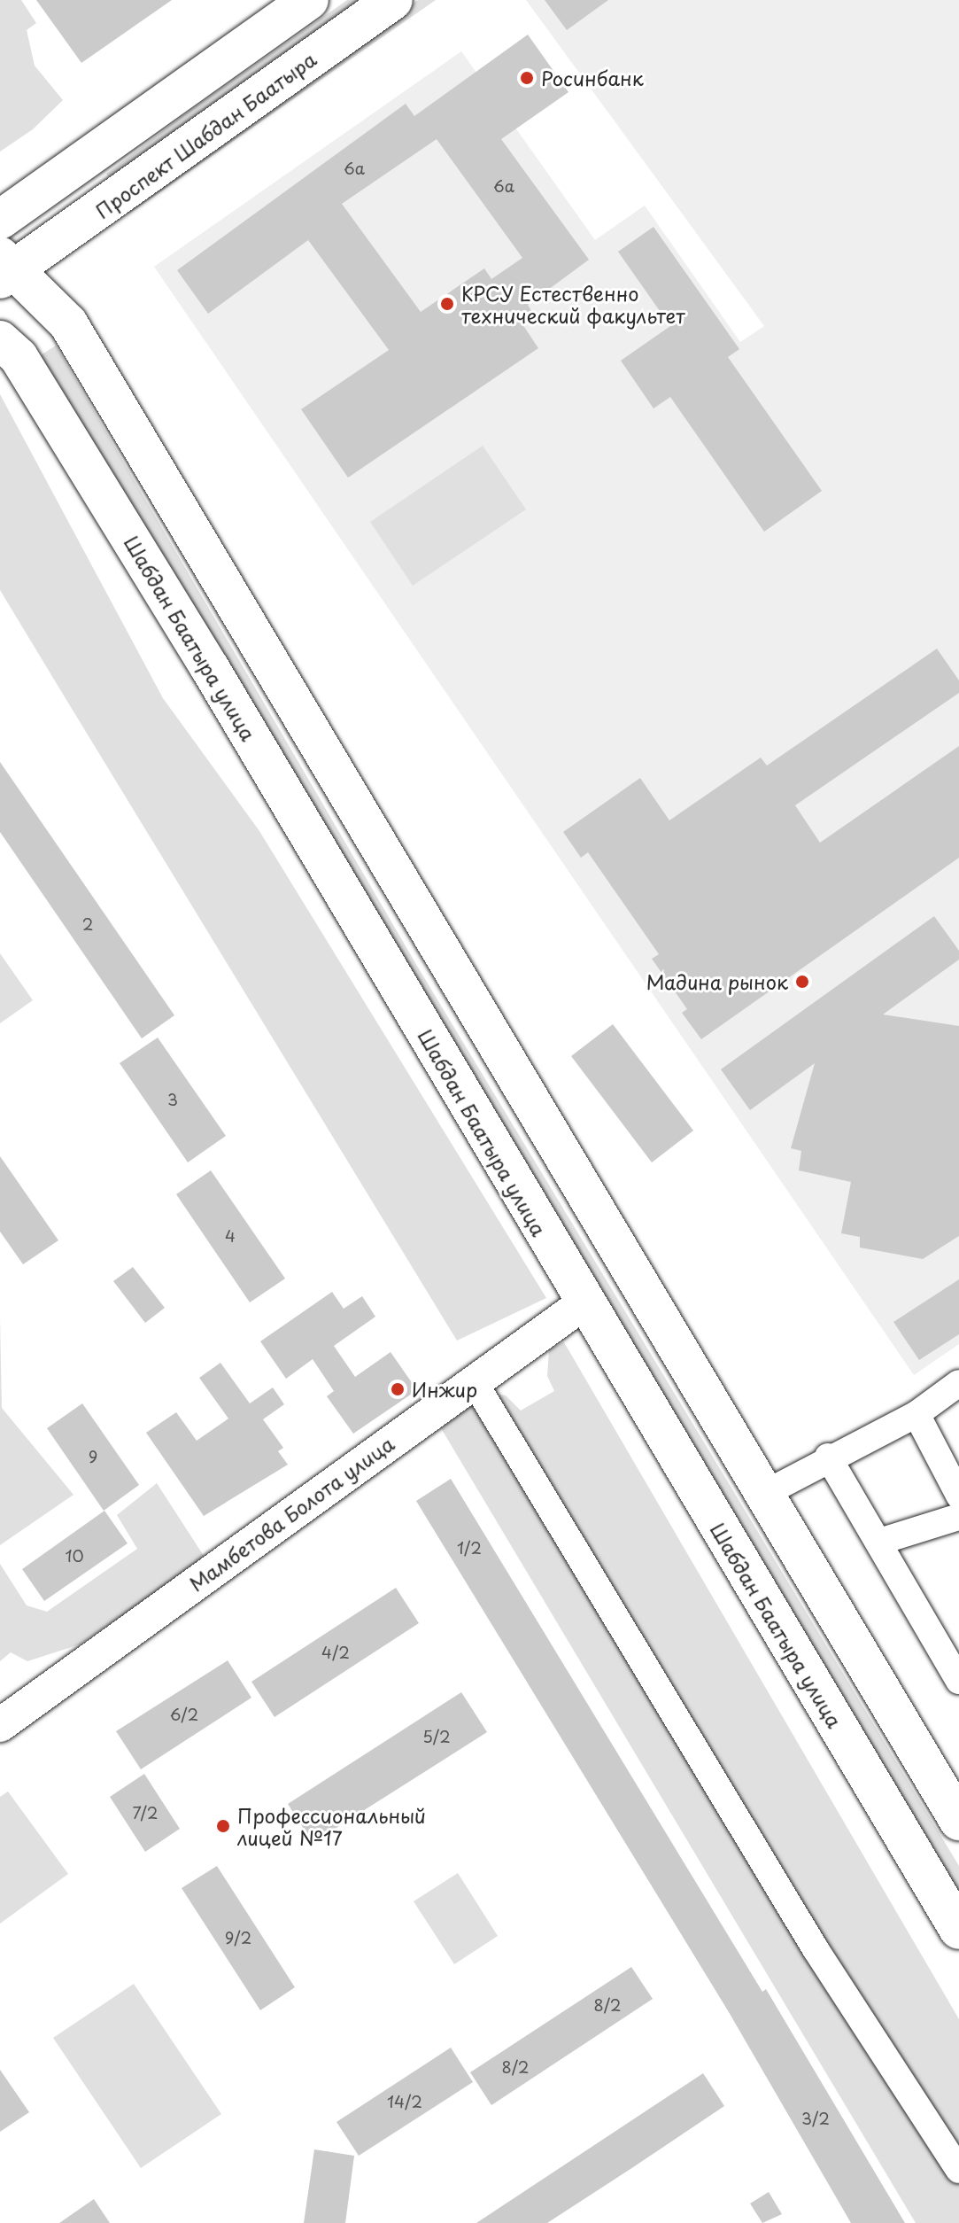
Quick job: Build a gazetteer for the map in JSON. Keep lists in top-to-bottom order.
{
  "streets": {
    "main road": ["Проспект Шабдан Баатыра", "Шабдан Баатыра улица"],
    "street": ["Мамбетова Болота улица"]
  },
  "crossings": [
    ["Шабдан Баатыра улица", "Мамбетова Болота улица"]
  ],
  "places": [
    "Росинбанк",
    "КРСУ Естественно технический факультет",
    "Мадина рынок",
    "Инжир",
    "Профессиональный лицей №17"
  ],
  "house_numbers": [
    "6а",
    "6а",
    "2",
    "3",
    "4",
    "9",
    "1/2",
    "10",
    "4/2",
    "6/2",
    "5/2",
    "7/2",
    "9/2",
    "8/2",
    "8/2",
    "14/2",
    "3/2"
  ]
}
